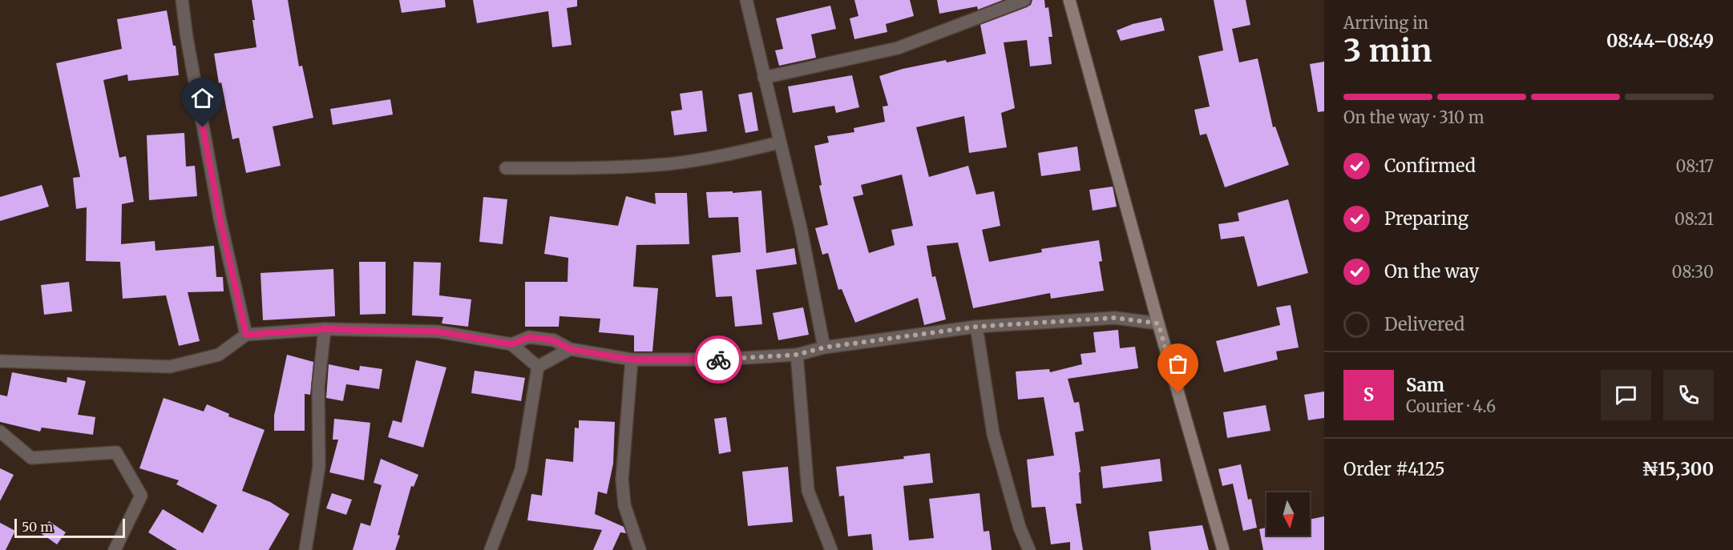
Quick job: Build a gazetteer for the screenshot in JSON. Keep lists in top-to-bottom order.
{
  "scale_bar": "50 m",
  "north": "bottom",
  "page": {
    "heading": ["3 min", "Arriving in", "08:44–08:49"],
    "panel": [
      "Sam",
      "Courier · 4.6",
      "Order #4125",
      "₦15,300"
    ],
    "bar": "On the way · 310 m",
    "list": [
      ["Confirmed", "08:17"],
      ["Preparing", "08:21"],
      ["On the way", "08:30"],
      "Delivered"
    ],
    "round": "S",
    "scale": "50 m"
  }
}
